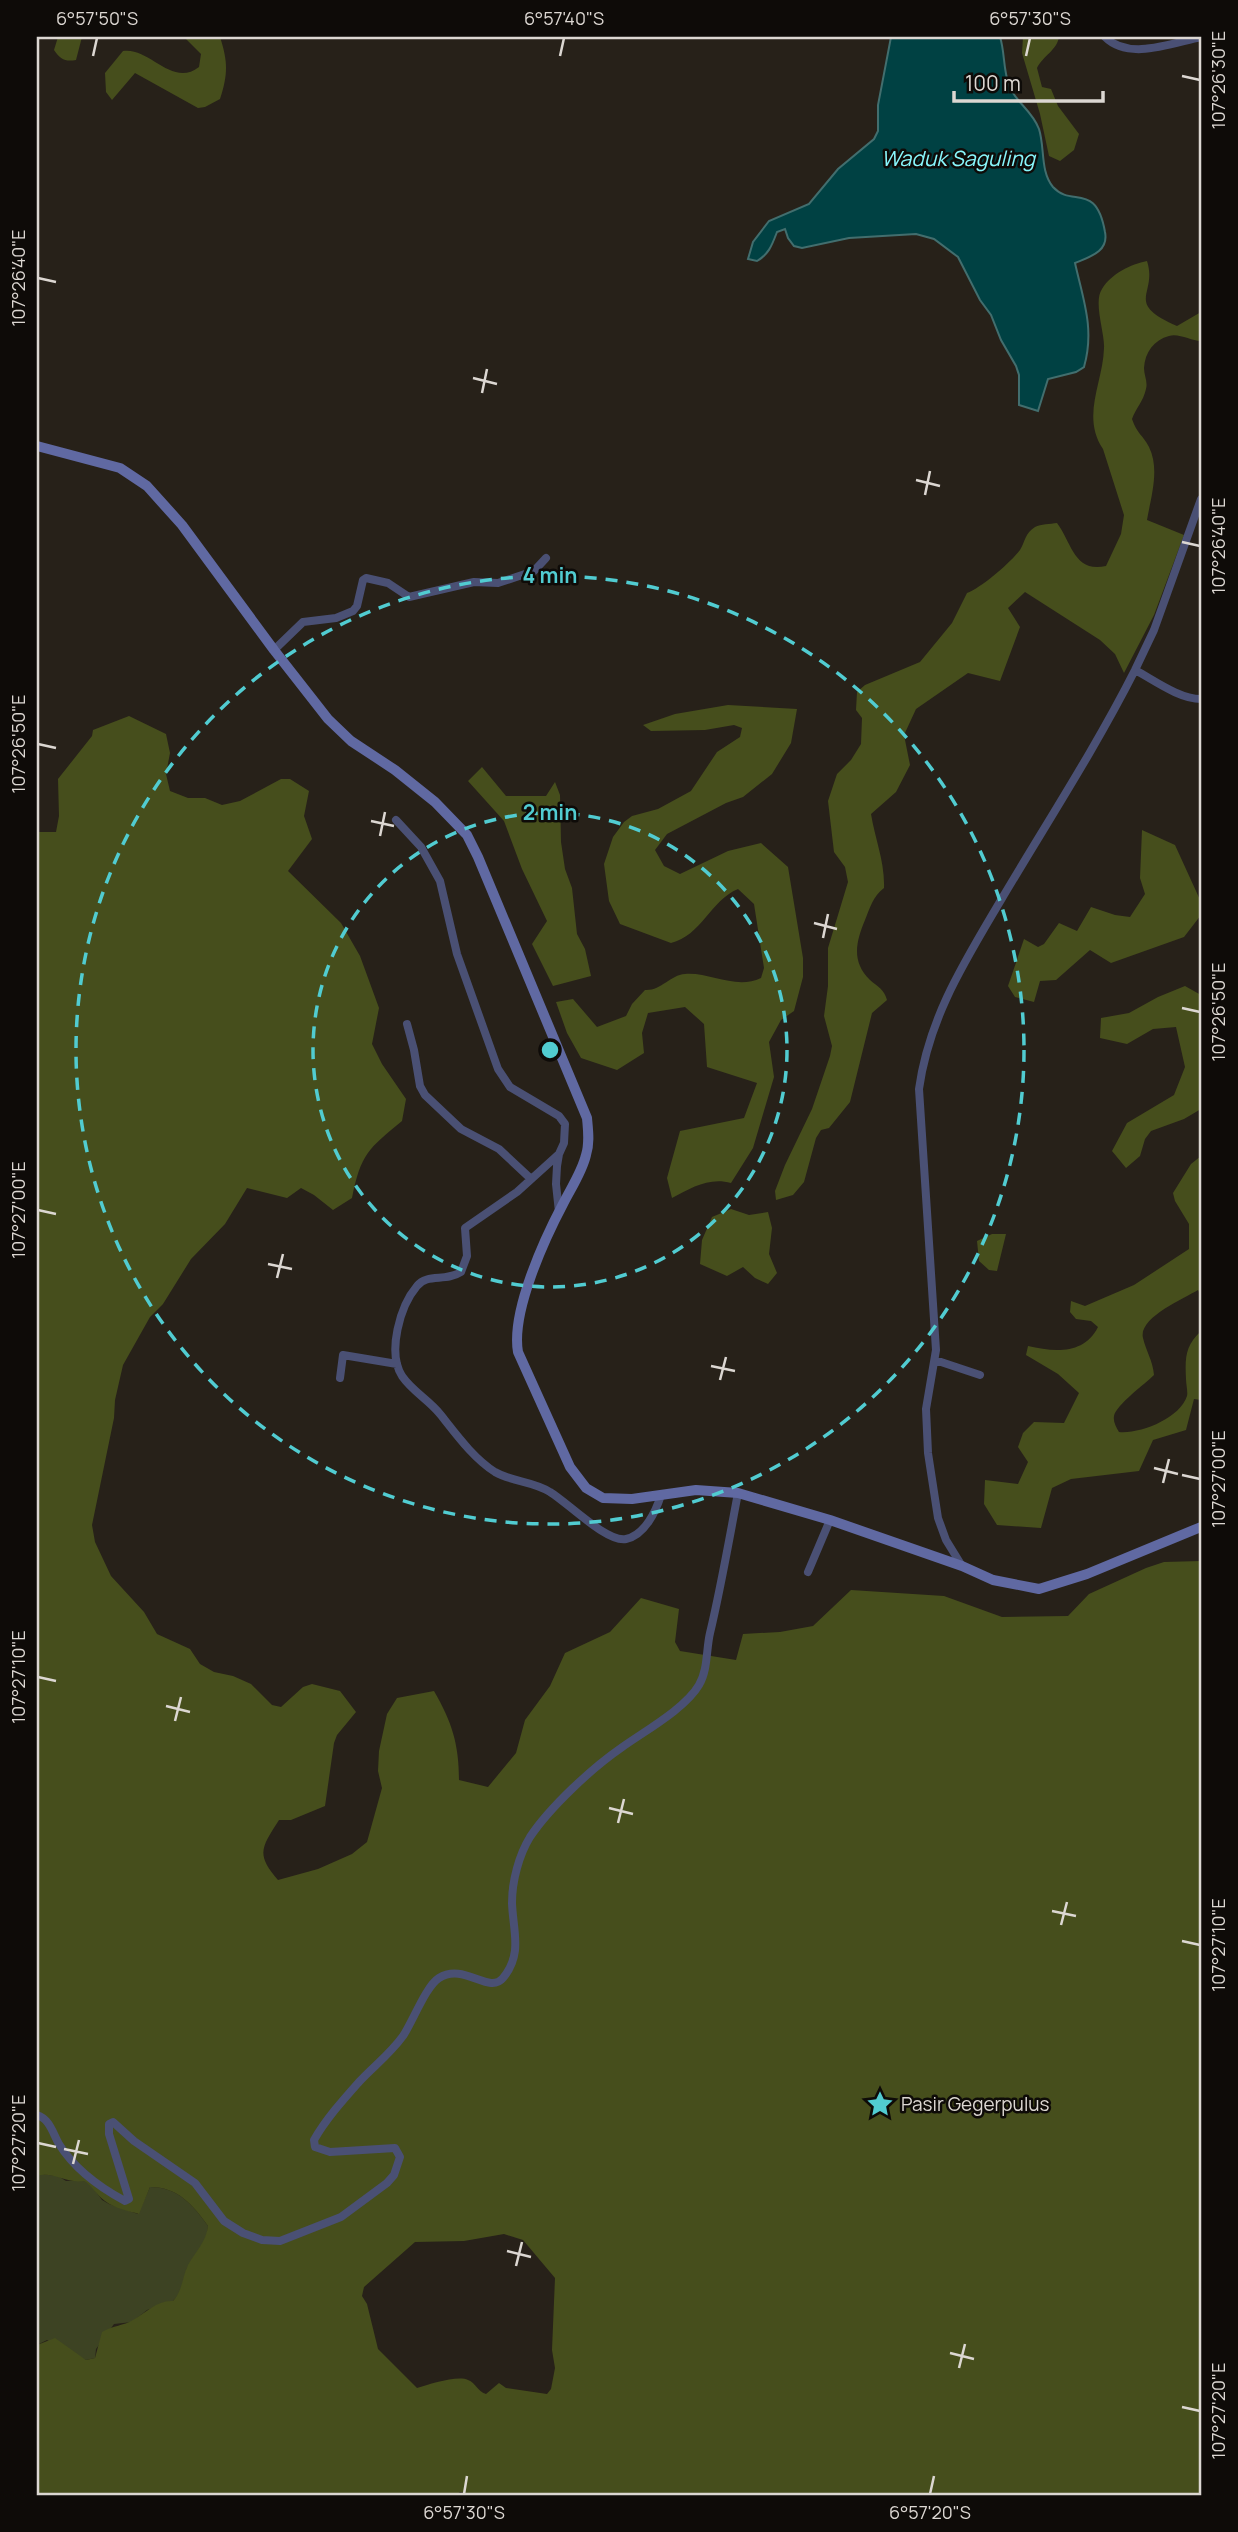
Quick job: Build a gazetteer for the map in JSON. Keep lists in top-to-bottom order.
{
  "water": ["Waduk Saguling"],
  "places": {
    "place": ["Pasir Gegerpulus"]
  },
  "scale_bar": "100 m",
  "coordinates": [
    "6°57'50\"S",
    "6°57'40\"S",
    "6°57'30\"S",
    "107°26'30\"E",
    "107°26'40\"E",
    "107°26'50\"E",
    "107°27'00\"E",
    "107°27'10\"E",
    "107°27'20\"E",
    "6°57'20\"S"
  ],
  "rings": ["4 min", "2 min"]
}
